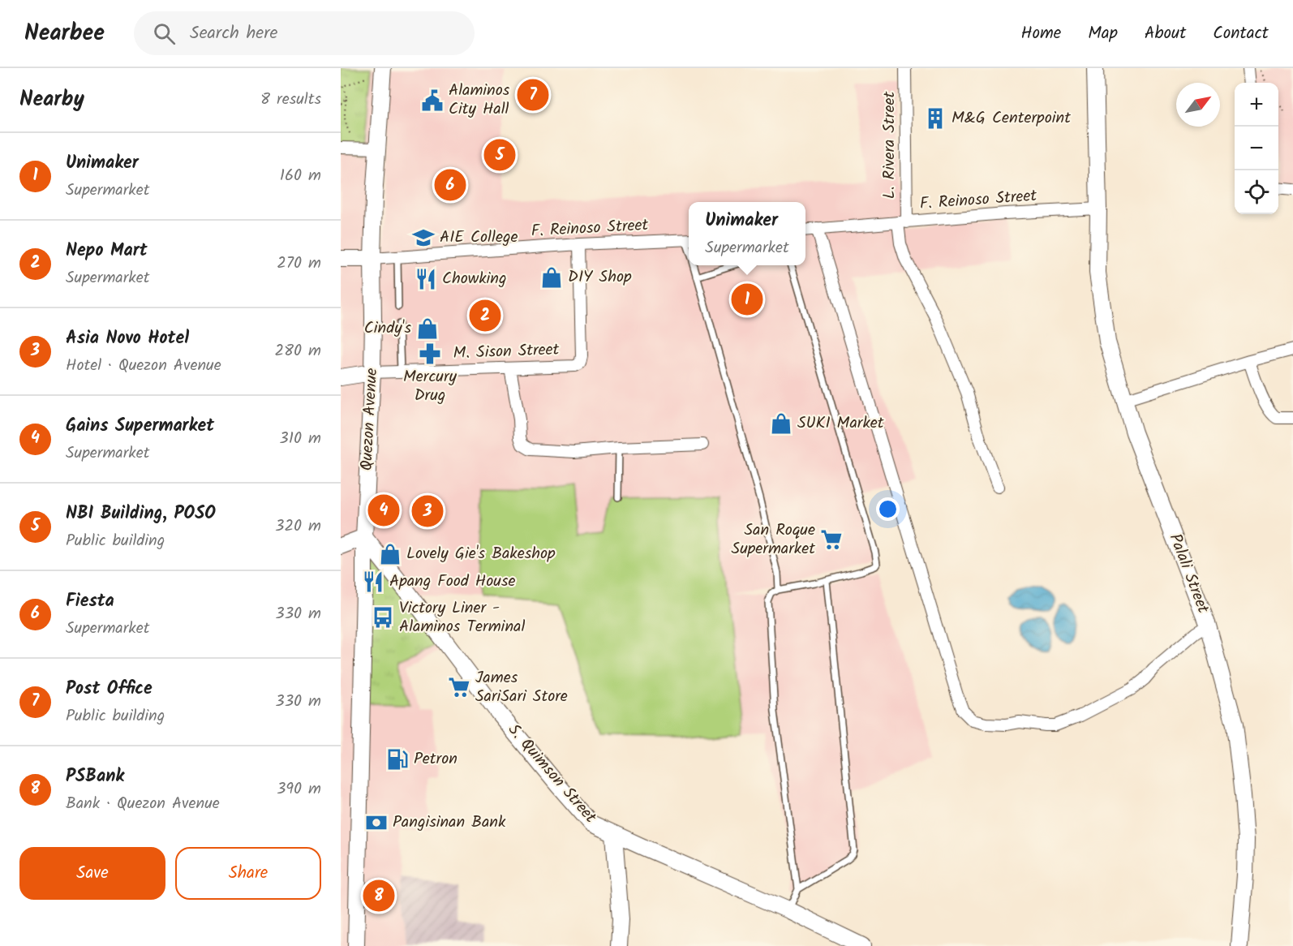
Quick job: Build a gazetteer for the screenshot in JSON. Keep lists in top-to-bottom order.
{
  "streets": {
    "street": [
      "L. Rivera Street",
      "F. Reinoso Street",
      "M. Sison Street",
      "Quezon Avenue",
      "Palali Street",
      "S. Quimson Street"
    ]
  },
  "crossings": [
    ["L. Rivera Street", "F. Reinoso Street"],
    ["F. Reinoso Street", "M. Sison Street"],
    ["F. Reinoso Street", "Quezon Avenue"],
    ["F. Reinoso Street", "Palali Street"],
    ["M. Sison Street", "Quezon Avenue"],
    ["Quezon Avenue", "S. Quimson Street"]
  ],
  "places": {
    "public building": ["Alaminos City Hall"],
    "building": ["M&G Centerpoint"],
    "school or university": ["AIE College"],
    "shop": [
      "DIY Shop",
      "Cindy's",
      "SUKI Market",
      "Lovely Gie's Bakeshop"
    ],
    "restaurant": ["Chowking", "Apang Food House"],
    "pharmacy": ["Mercury Drug"],
    "supermarket": ["San Roque Supermarket", "James SariSari Store"],
    "bus stop": ["Victory Liner - Alaminos Terminal"],
    "fuel station": ["Petron"],
    "bank": ["Pangisinan Bank"]
  },
  "north": "top right",
  "page": {
    "header": "Nearbee",
    "search": "Search here",
    "nav": [
      "Home",
      "Map",
      "About",
      "Contact"
    ],
    "heading": ["Nearby", "8 results"],
    "pins": [
      "7",
      "5",
      "6",
      "1",
      "2",
      "4",
      "3",
      "8"
    ],
    "map_buttons": ["+", "−"],
    "list": [
      {
        "mark": "1",
        "name": "Unimaker",
        "note": "Supermarket",
        "value": "160 m"
      },
      {
        "mark": "2",
        "name": "Nepo Mart",
        "note": "Supermarket",
        "value": "270 m"
      },
      {
        "mark": "3",
        "name": "Asia Novo Hotel",
        "note": "Hotel · Quezon Avenue",
        "value": "280 m"
      },
      {
        "mark": "4",
        "name": "Gains Supermarket",
        "note": "Supermarket",
        "value": "310 m"
      },
      {
        "mark": "5",
        "name": "NBI Building, POSO",
        "note": "Public building",
        "value": "320 m"
      },
      {
        "mark": "6",
        "name": "Fiesta",
        "note": "Supermarket",
        "value": "330 m"
      },
      {
        "mark": "7",
        "name": "Post Office",
        "note": "Public building",
        "value": "330 m"
      },
      {
        "mark": "8",
        "name": "PSBank",
        "note": "Bank · Quezon Avenue",
        "value": "390 m"
      }
    ],
    "popup": ["Unimaker", "Supermarket"],
    "buttons": ["Save", "Share"]
  }
}
